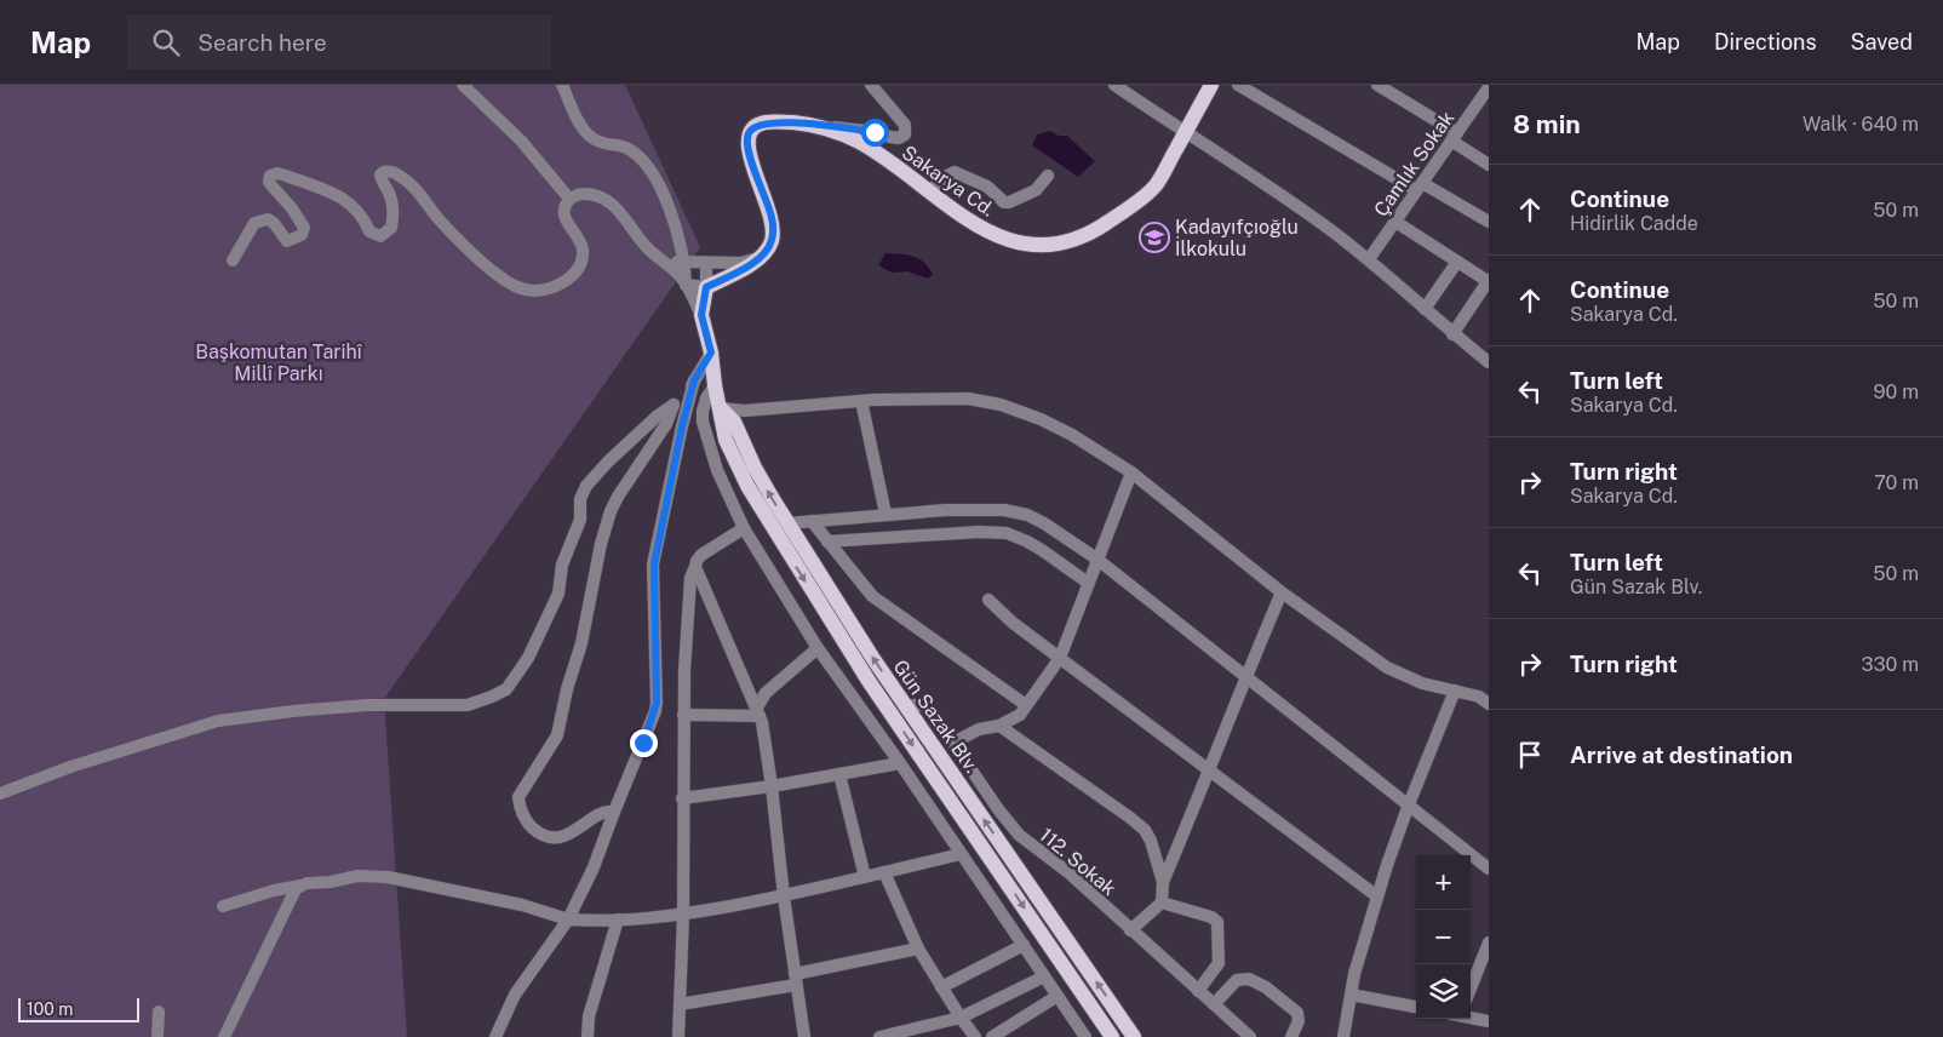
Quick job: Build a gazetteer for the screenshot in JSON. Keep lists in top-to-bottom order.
{
  "streets": {
    "main road": ["Sakarya Cd.", "Gün Sazak Blv."],
    "street": ["Çamlık Sokak", "112. Sokak"]
  },
  "crossings": [
    ["Gün Sazak Blv.", "112. Sokak"]
  ],
  "parks": ["Başkomutan Tarihî Millî Parkı"],
  "places": {
    "school or university": ["Kadayıfçıoğlu İlkokulu"]
  },
  "scale_bar": "100 m",
  "page": {
    "header": "Map",
    "search": "Search here",
    "nav": ["Map", "Directions", "Saved"],
    "heading": ["8 min", "Walk · 640 m"],
    "list": [
      ["Continue", "Hidirlik Cadde", "50 m"],
      ["Continue", "Sakarya Cd.", "50 m"],
      ["Turn left", "Sakarya Cd.", "90 m"],
      ["Turn right", "Sakarya Cd.", "70 m"],
      ["Turn left", "Gün Sazak Blv.", "50 m"],
      ["Turn right", "330 m"],
      "Arrive at destination"
    ],
    "map_buttons": ["+", "−"],
    "scale": "100 m"
  }
}
